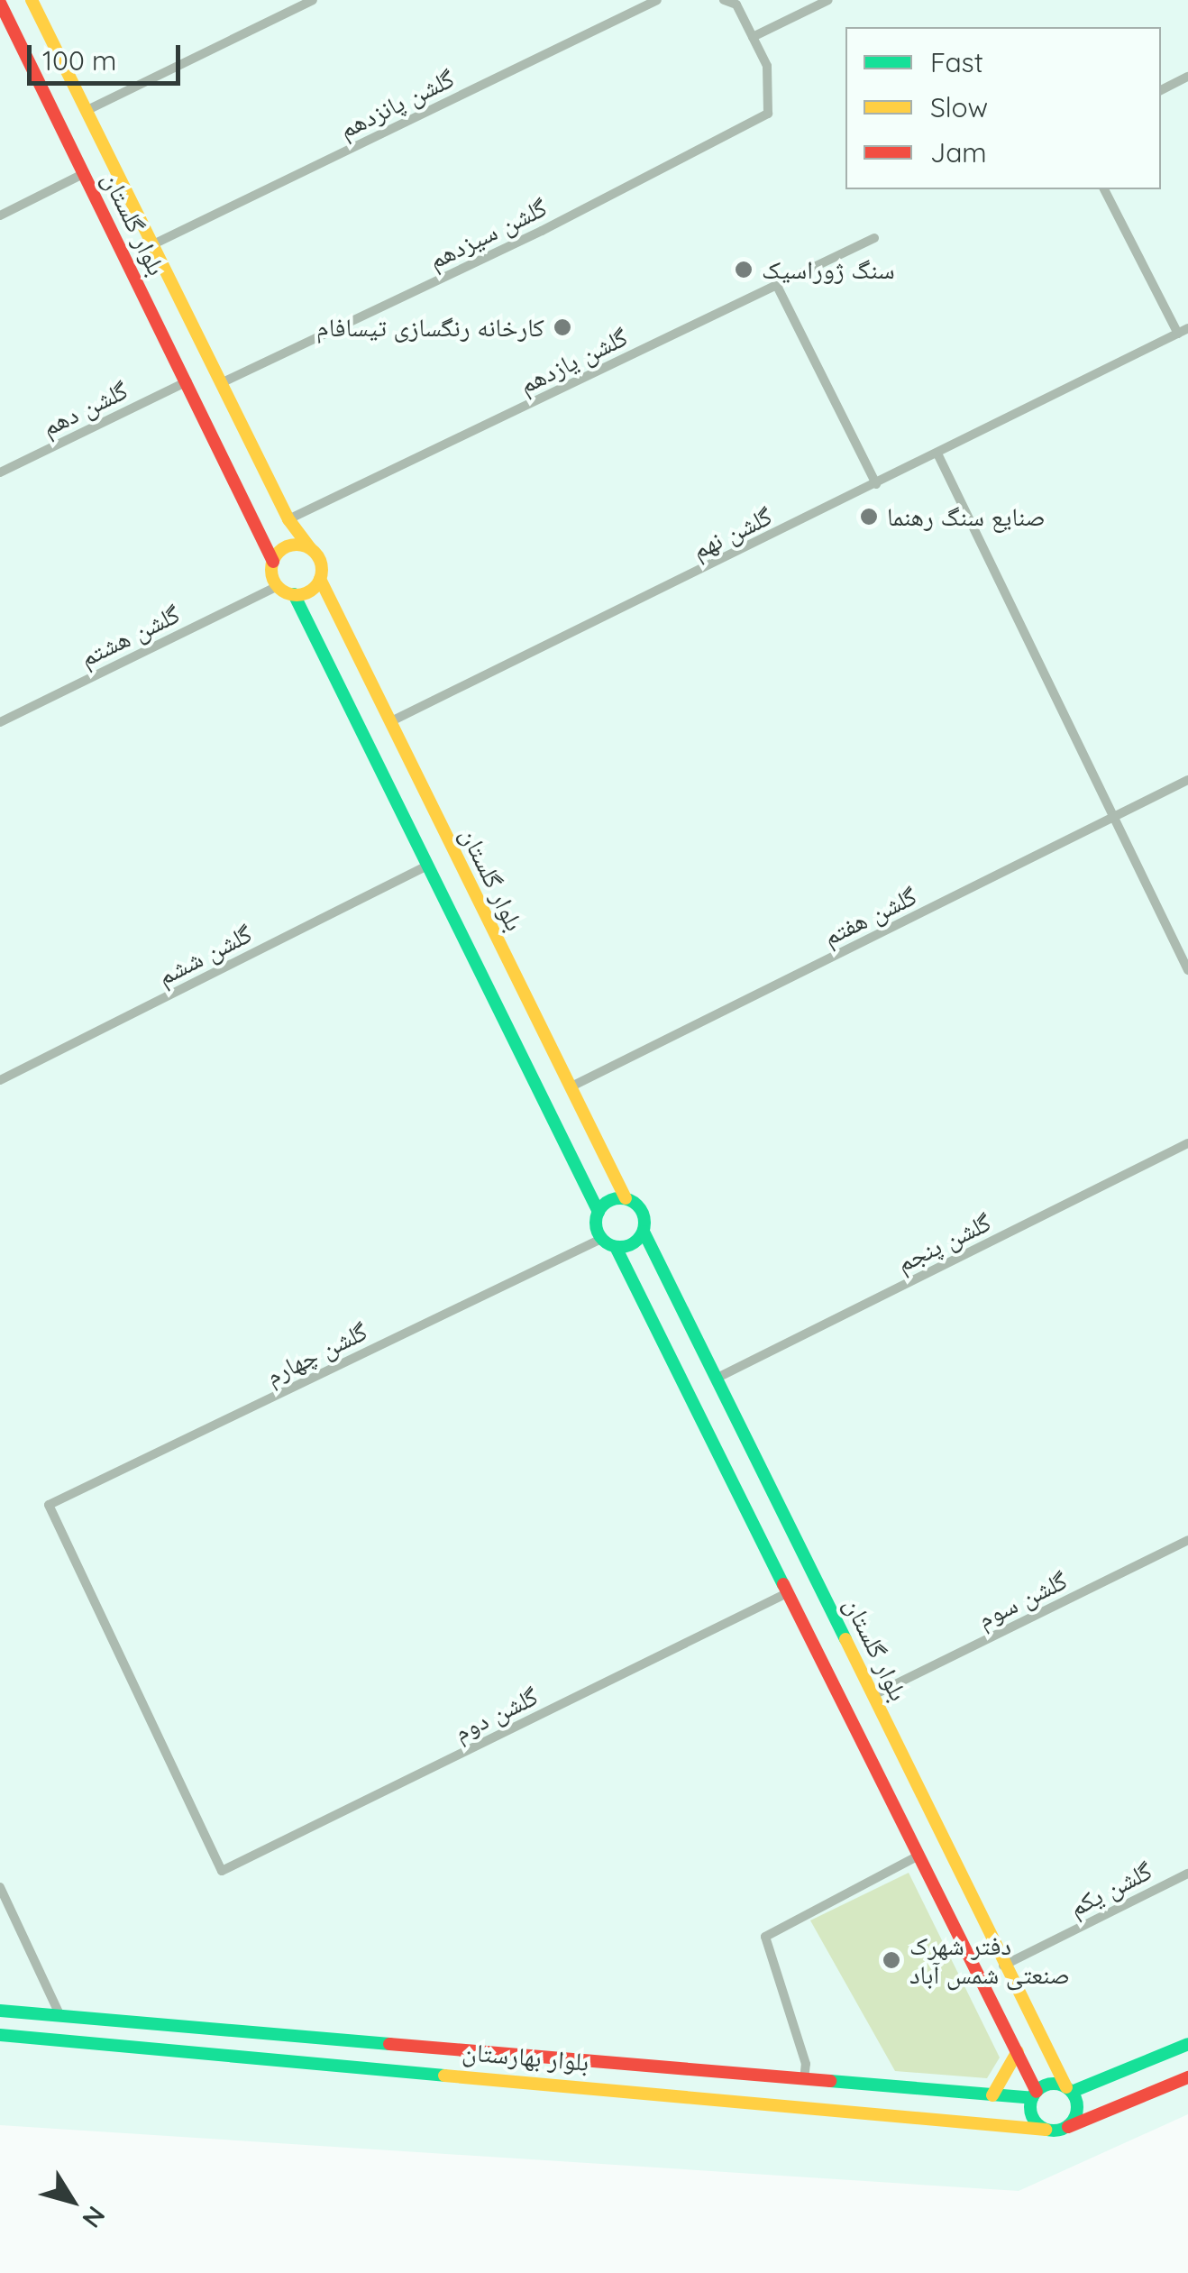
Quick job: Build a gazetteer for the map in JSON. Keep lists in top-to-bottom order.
{
  "streets": {
    "street": [
      "گلشن پانزدهم",
      "بلوار گلستان",
      "گلشن سیزدهم",
      "گلشن یازدهم",
      "گلشن دهم",
      "گلشن نهم",
      "گلشن هشتم",
      "گلشن هفتم",
      "گلشن ششم",
      "گلشن پنجم",
      "گلشن چهارم",
      "گلشن سوم",
      "گلشن دوم",
      "گلشن یکم",
      "بلوار بهارستان"
    ]
  },
  "crossings": [
    ["گلشن پانزدهم", "بلوار گلستان"],
    ["بلوار گلستان", "گلشن سیزدهم"],
    ["بلوار گلستان", "گلشن یازدهم"],
    ["بلوار گلستان", "گلشن دهم"],
    ["بلوار گلستان", "گلشن نهم"],
    ["بلوار گلستان", "گلشن هشتم"],
    ["بلوار گلستان", "گلشن هفتم"],
    ["بلوار گلستان", "گلشن ششم"],
    ["بلوار گلستان", "گلشن پنجم"],
    ["بلوار گلستان", "گلشن چهارم"],
    ["بلوار گلستان", "گلشن سوم"],
    ["بلوار گلستان", "گلشن یکم"],
    ["بلوار گلستان", "بلوار بهارستان"],
    ["گلشن چهارم", "گلشن دوم"]
  ],
  "places": [
    "سنگ ژوراسیک",
    "کارخانه رنگسازی تیسافام",
    "صنایع سنگ رهنما",
    "دفتر شهرک صنعتی شمس آباد"
  ],
  "legend": ["Fast", "Slow", "Jam"],
  "scale_bar": "100 m",
  "north": "bottom right"
}
